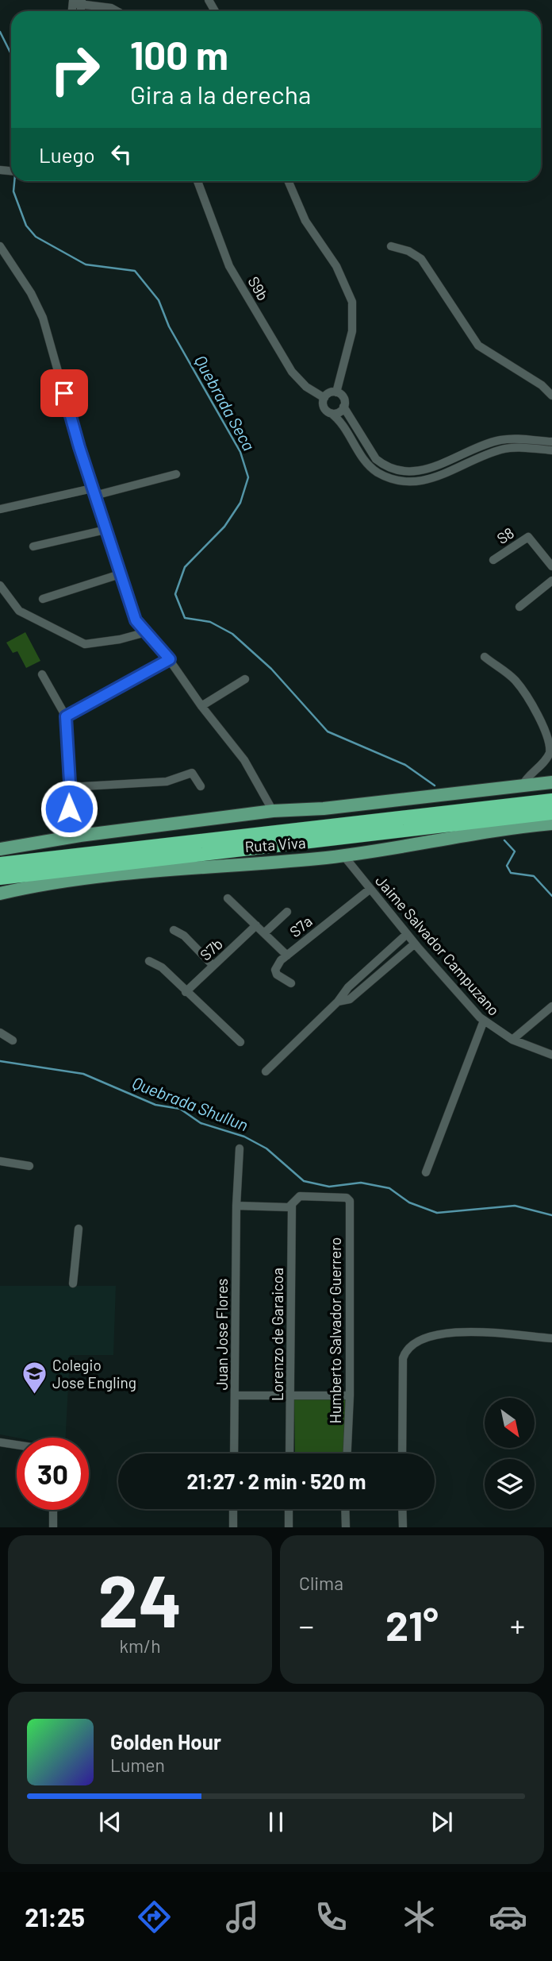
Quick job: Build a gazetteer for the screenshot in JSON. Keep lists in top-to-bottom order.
{
  "streets": {
    "highway": ["Ruta Viva"],
    "street": [
      "S9b",
      "S8",
      "S7a",
      "Jaime Salvador Campuzano",
      "S7b",
      "Humberto Salvador Guerrero",
      "Juan Jose Flores",
      "Lorenzo de Garaicoa"
    ]
  },
  "crossings": [
    ["Ruta Viva", "Jaime Salvador Campuzano"],
    ["S7a", "Jaime Salvador Campuzano"],
    ["S7a", "S7b"],
    ["Humberto Salvador Guerrero", "Lorenzo de Garaicoa"]
  ],
  "water": ["Quebrada Seca", "Quebrada Shullun"],
  "places": {
    "school or university": ["Colegio Jose Engling"]
  },
  "north": "bottom right",
  "page": {
    "turn": ["100 m", "Gira a la derecha"],
    "then": "Luego",
    "limit": "30",
    "trip": "21:27 · 2 min · 520 m",
    "tile": [
      ["24", "km/h"],
      "Clima"
    ],
    "heat": ["−", "21°", "+"],
    "song": ["Golden Hour", "Lumen"],
    "tabs": "21:25"
  }
}
